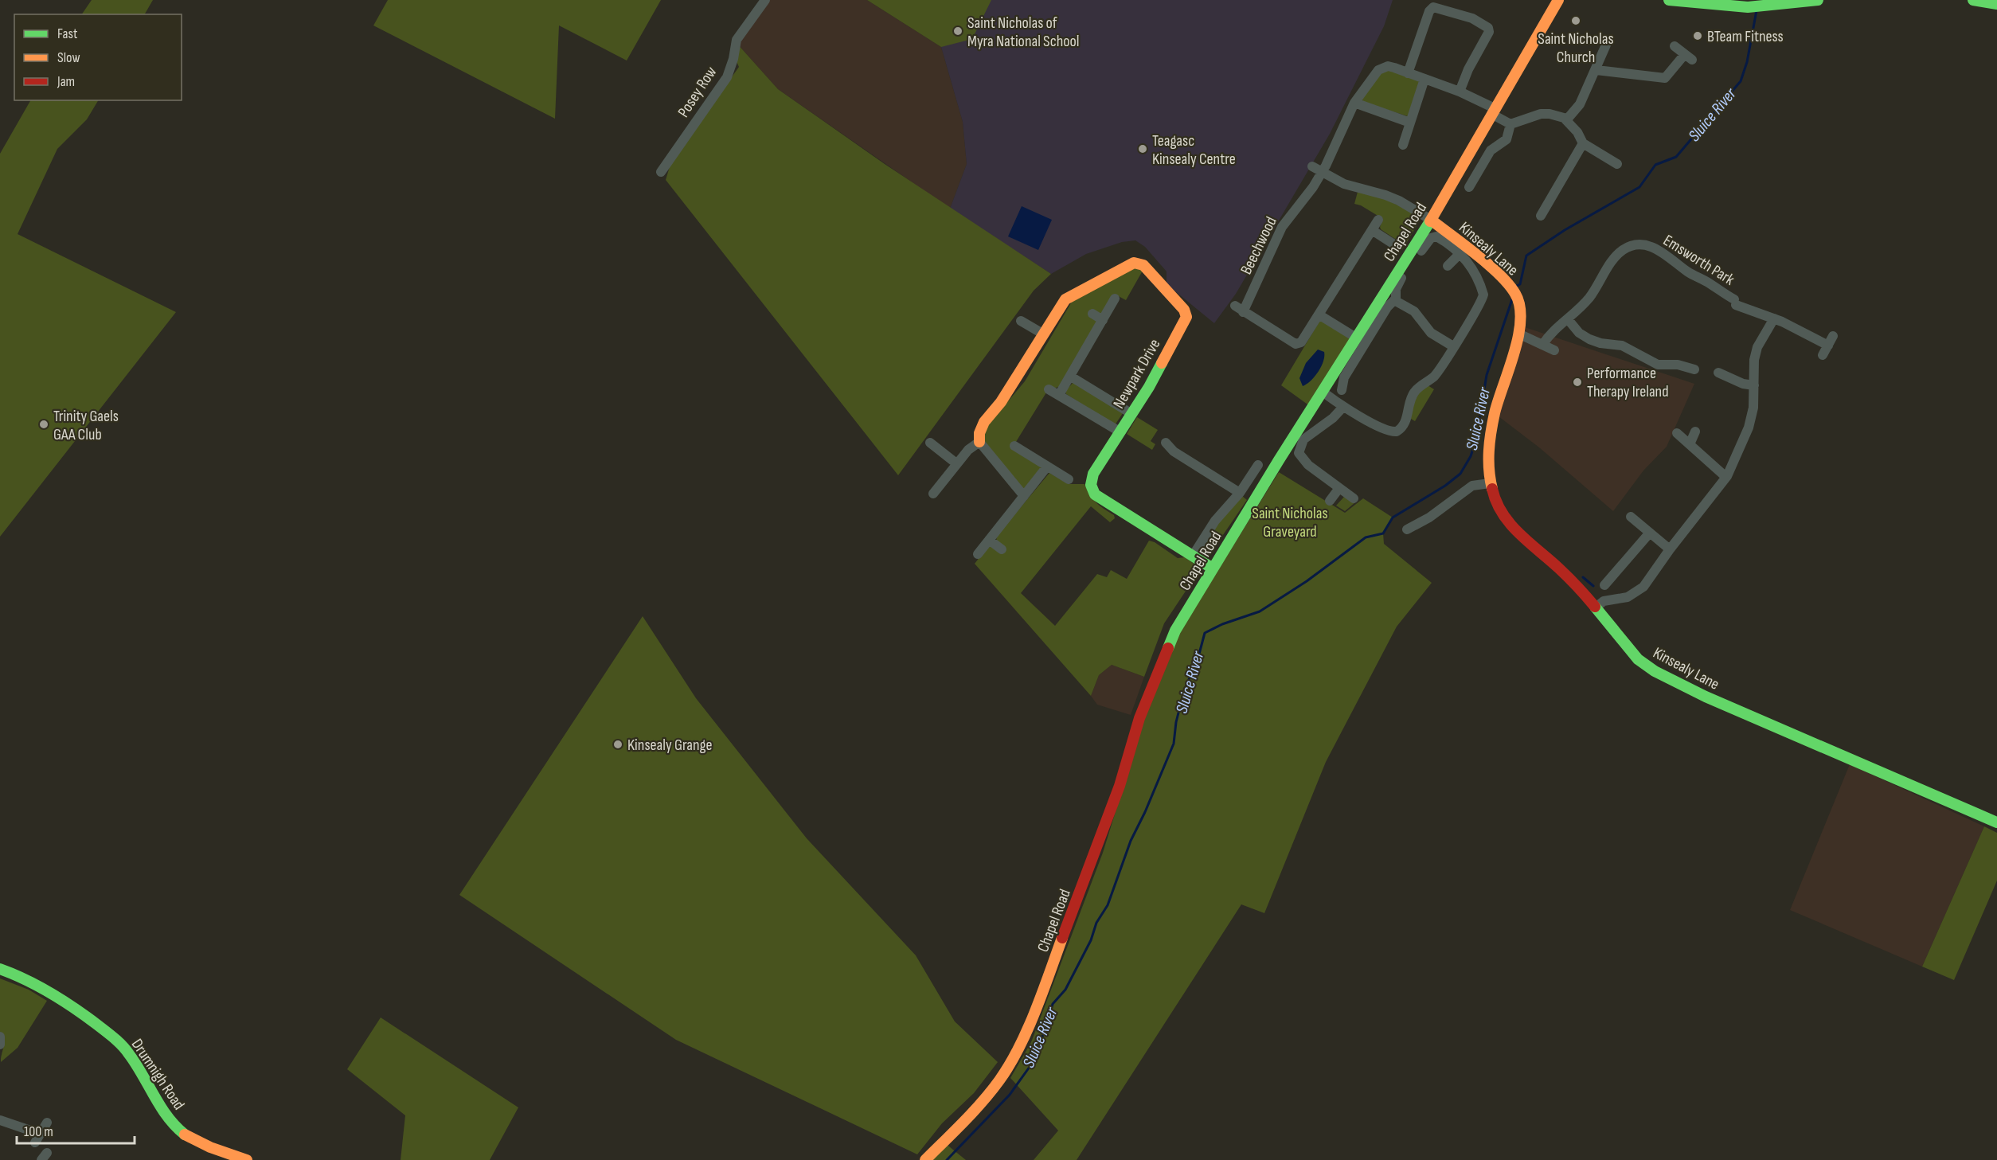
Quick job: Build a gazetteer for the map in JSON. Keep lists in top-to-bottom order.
{
  "streets": {
    "street": [
      "Posey Row",
      "Chapel Road",
      "Beechwood",
      "Kinsealy Lane",
      "Emsworth Park",
      "Newpark Drive",
      "Drumnigh Road"
    ]
  },
  "crossings": [
    ["Chapel Road", "Kinsealy Lane"],
    ["Chapel Road", "Newpark Drive"]
  ],
  "water": ["Sluice River"],
  "parks": ["Saint Nicholas Graveyard"],
  "places": [
    "Saint Nicholas Church",
    "Saint Nicholas of Myra National School",
    "BTeam Fitness",
    "Teagasc Kinsealy Centre",
    "Performance Therapy Ireland",
    "Trinity Gaels GAA Club",
    "Kinsealy Grange"
  ],
  "legend": ["Fast", "Slow", "Jam"],
  "scale_bar": "100 m"
}
